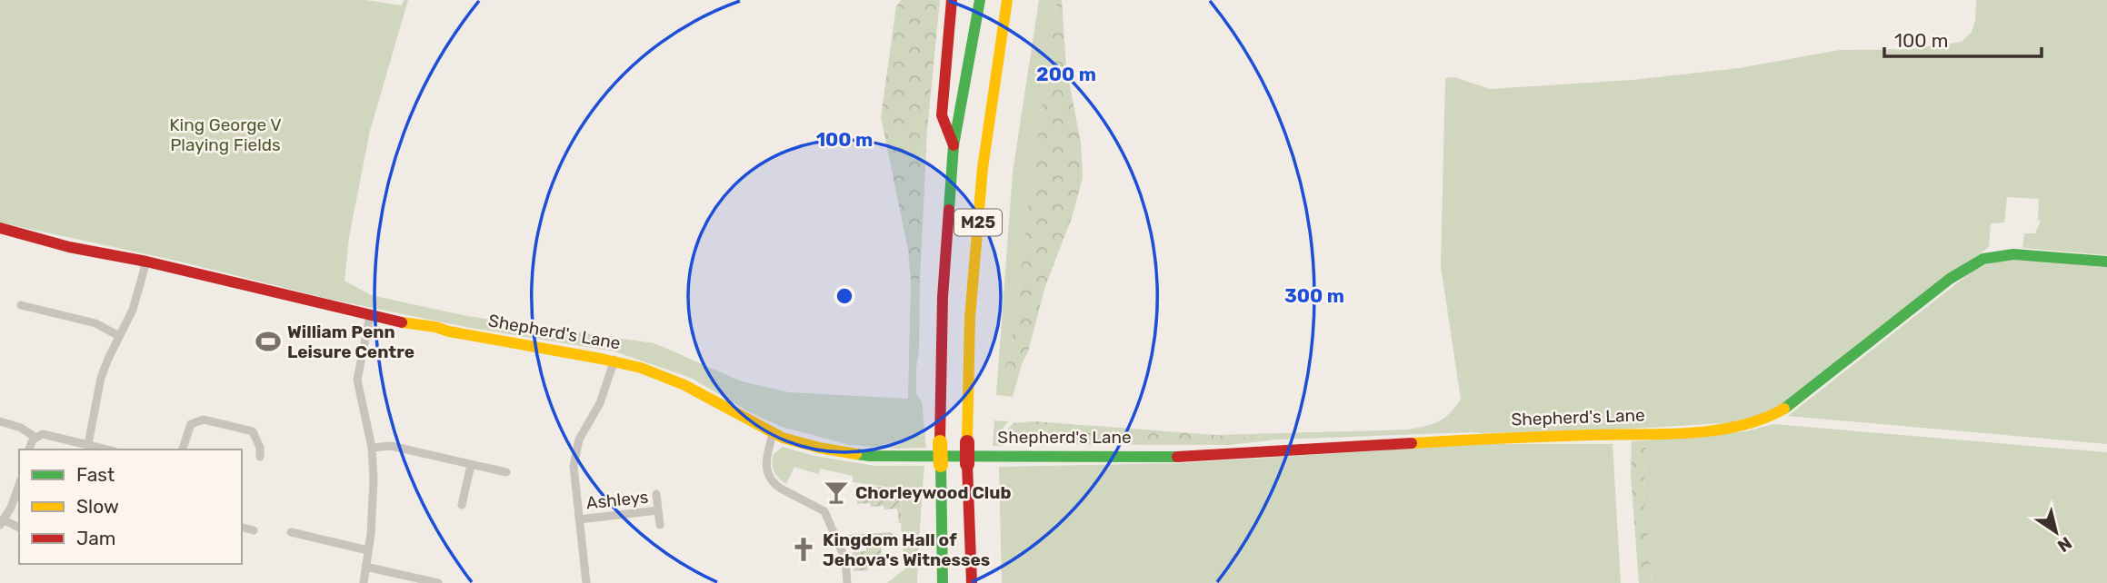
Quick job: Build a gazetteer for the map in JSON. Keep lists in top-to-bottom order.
{
  "streets": {
    "main road": ["M25", "Shepherd's Lane"],
    "street": ["Ashleys"]
  },
  "parks": ["King George V Playing Fields"],
  "places": {
    "sports": ["William Penn Leisure Centre"],
    "bar": ["Chorleywood Club"],
    "church": ["Kingdom Hall of Jehova's Witnesses"]
  },
  "legend": ["Fast", "Slow", "Jam"],
  "scale_bar": "100 m",
  "north": "bottom right",
  "rings": ["200 m", "100 m", "300 m"]
}
